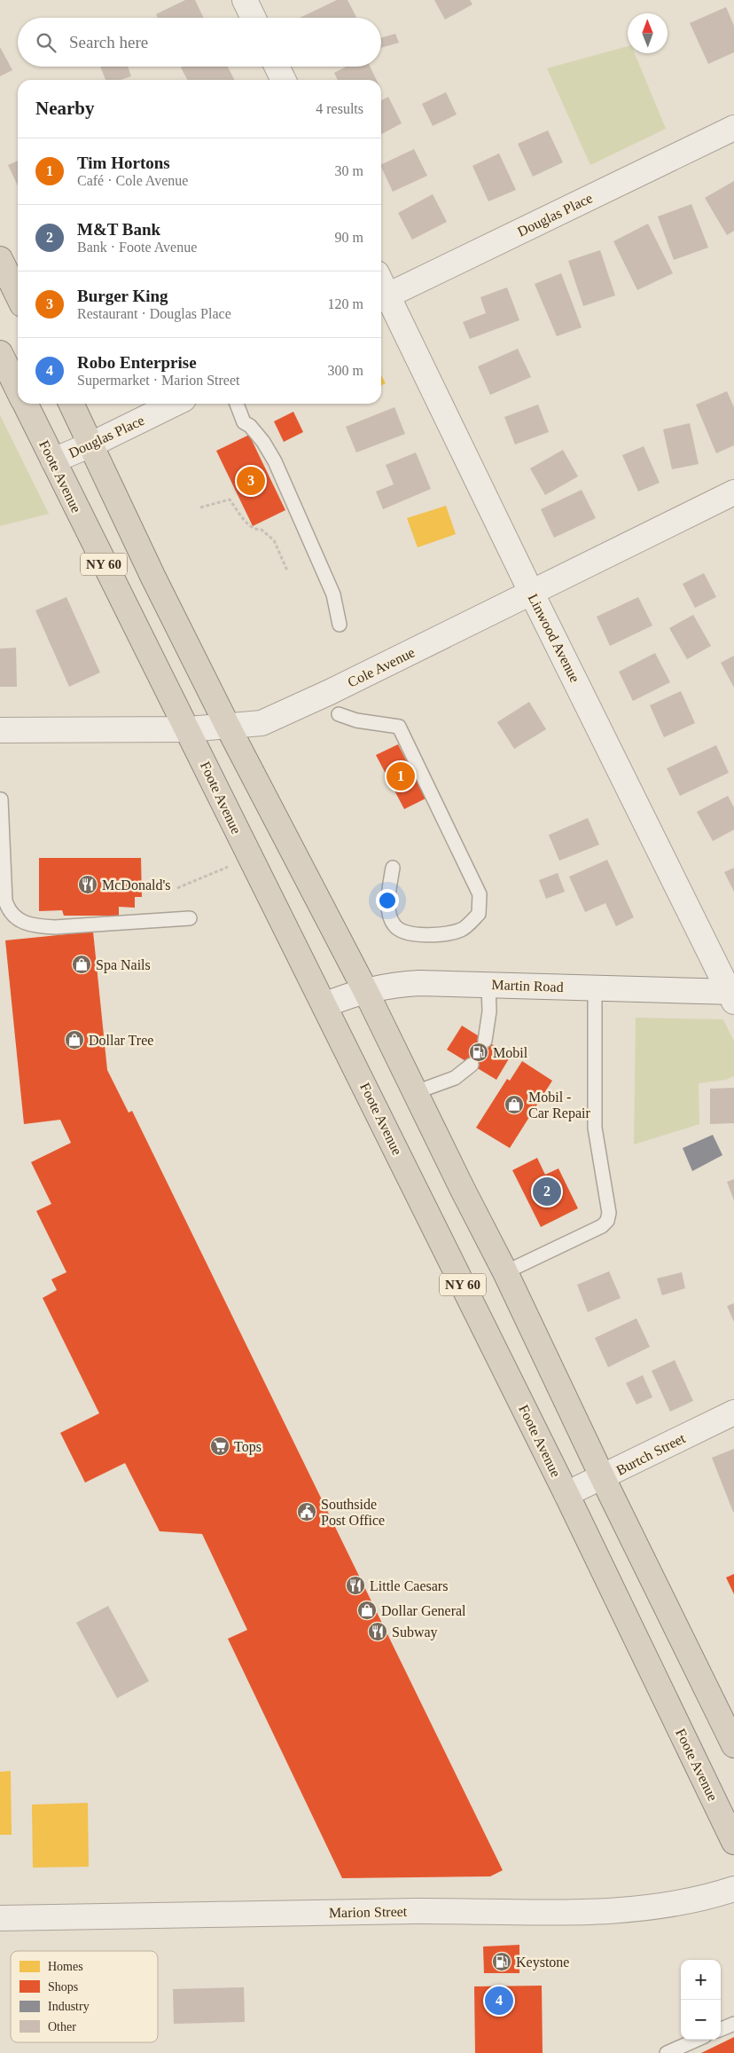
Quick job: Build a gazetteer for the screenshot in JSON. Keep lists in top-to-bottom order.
{
  "streets": {
    "highway": ["Foote Avenue", "NY 60"],
    "street": [
      "Douglas Place",
      "Linwood Avenue",
      "Cole Avenue",
      "Martin Road",
      "Burtch Street",
      "Marion Street"
    ]
  },
  "crossings": [
    ["Douglas Place", "Foote Avenue"],
    ["Douglas Place", "NY 60"],
    ["Douglas Place", "Linwood Avenue"],
    ["Foote Avenue", "Cole Avenue"],
    ["Foote Avenue", "Martin Road"],
    ["Foote Avenue", "Burtch Street"],
    ["NY 60", "Cole Avenue"],
    ["NY 60", "Martin Road"],
    ["NY 60", "Burtch Street"],
    ["Linwood Avenue", "Cole Avenue"],
    ["Linwood Avenue", "Martin Road"]
  ],
  "places": {
    "restaurant": ["McDonald's", "Little Caesars", "Subway"],
    "shop": [
      "Spa Nails",
      "Dollar Tree",
      "Mobil - Car Repair",
      "Dollar General"
    ],
    "fuel station": ["Mobil", "Keystone"],
    "supermarket": ["Tops"],
    "public building": ["Southside Post Office"]
  },
  "legend": [
    "Homes",
    "Shops",
    "Industry",
    "Other"
  ],
  "north": "top",
  "page": {
    "search": "Search here",
    "heading": ["Nearby", "4 results"],
    "list": [
      {
        "mark": "1",
        "name": "Tim Hortons",
        "note": "Café · Cole Avenue",
        "value": "30 m"
      },
      {
        "mark": "2",
        "name": "M&T Bank",
        "note": "Bank · Foote Avenue",
        "value": "90 m"
      },
      {
        "mark": "3",
        "name": "Burger King",
        "note": "Restaurant · Douglas Place",
        "value": "120 m"
      },
      {
        "mark": "4",
        "name": "Robo Enterprise",
        "note": "Supermarket · Marion Street",
        "value": "300 m"
      }
    ],
    "pins": [
      "3",
      "1",
      "2",
      "4"
    ],
    "map_buttons": ["+", "−"]
  }
}
